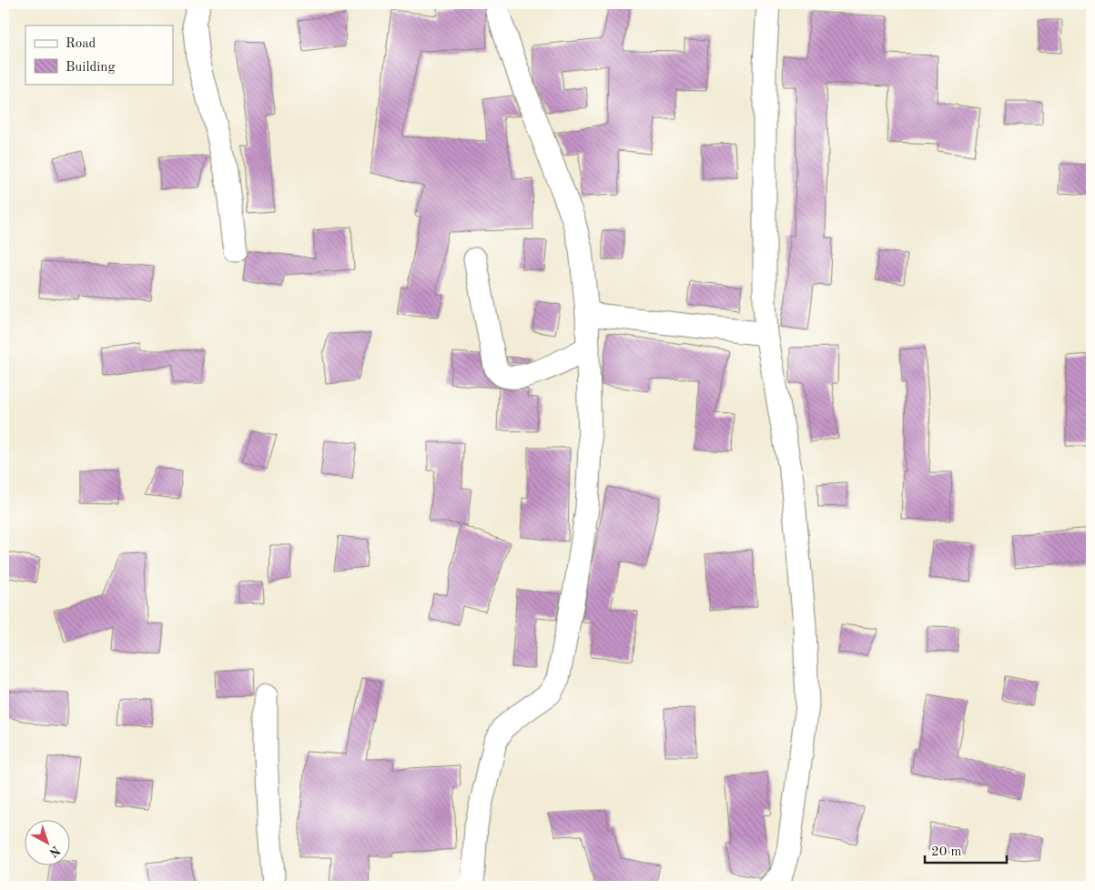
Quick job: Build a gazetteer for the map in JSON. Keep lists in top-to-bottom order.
{
  "legend": ["Road", "Building"],
  "scale_bar": "20 m",
  "north": "bottom right"
}
